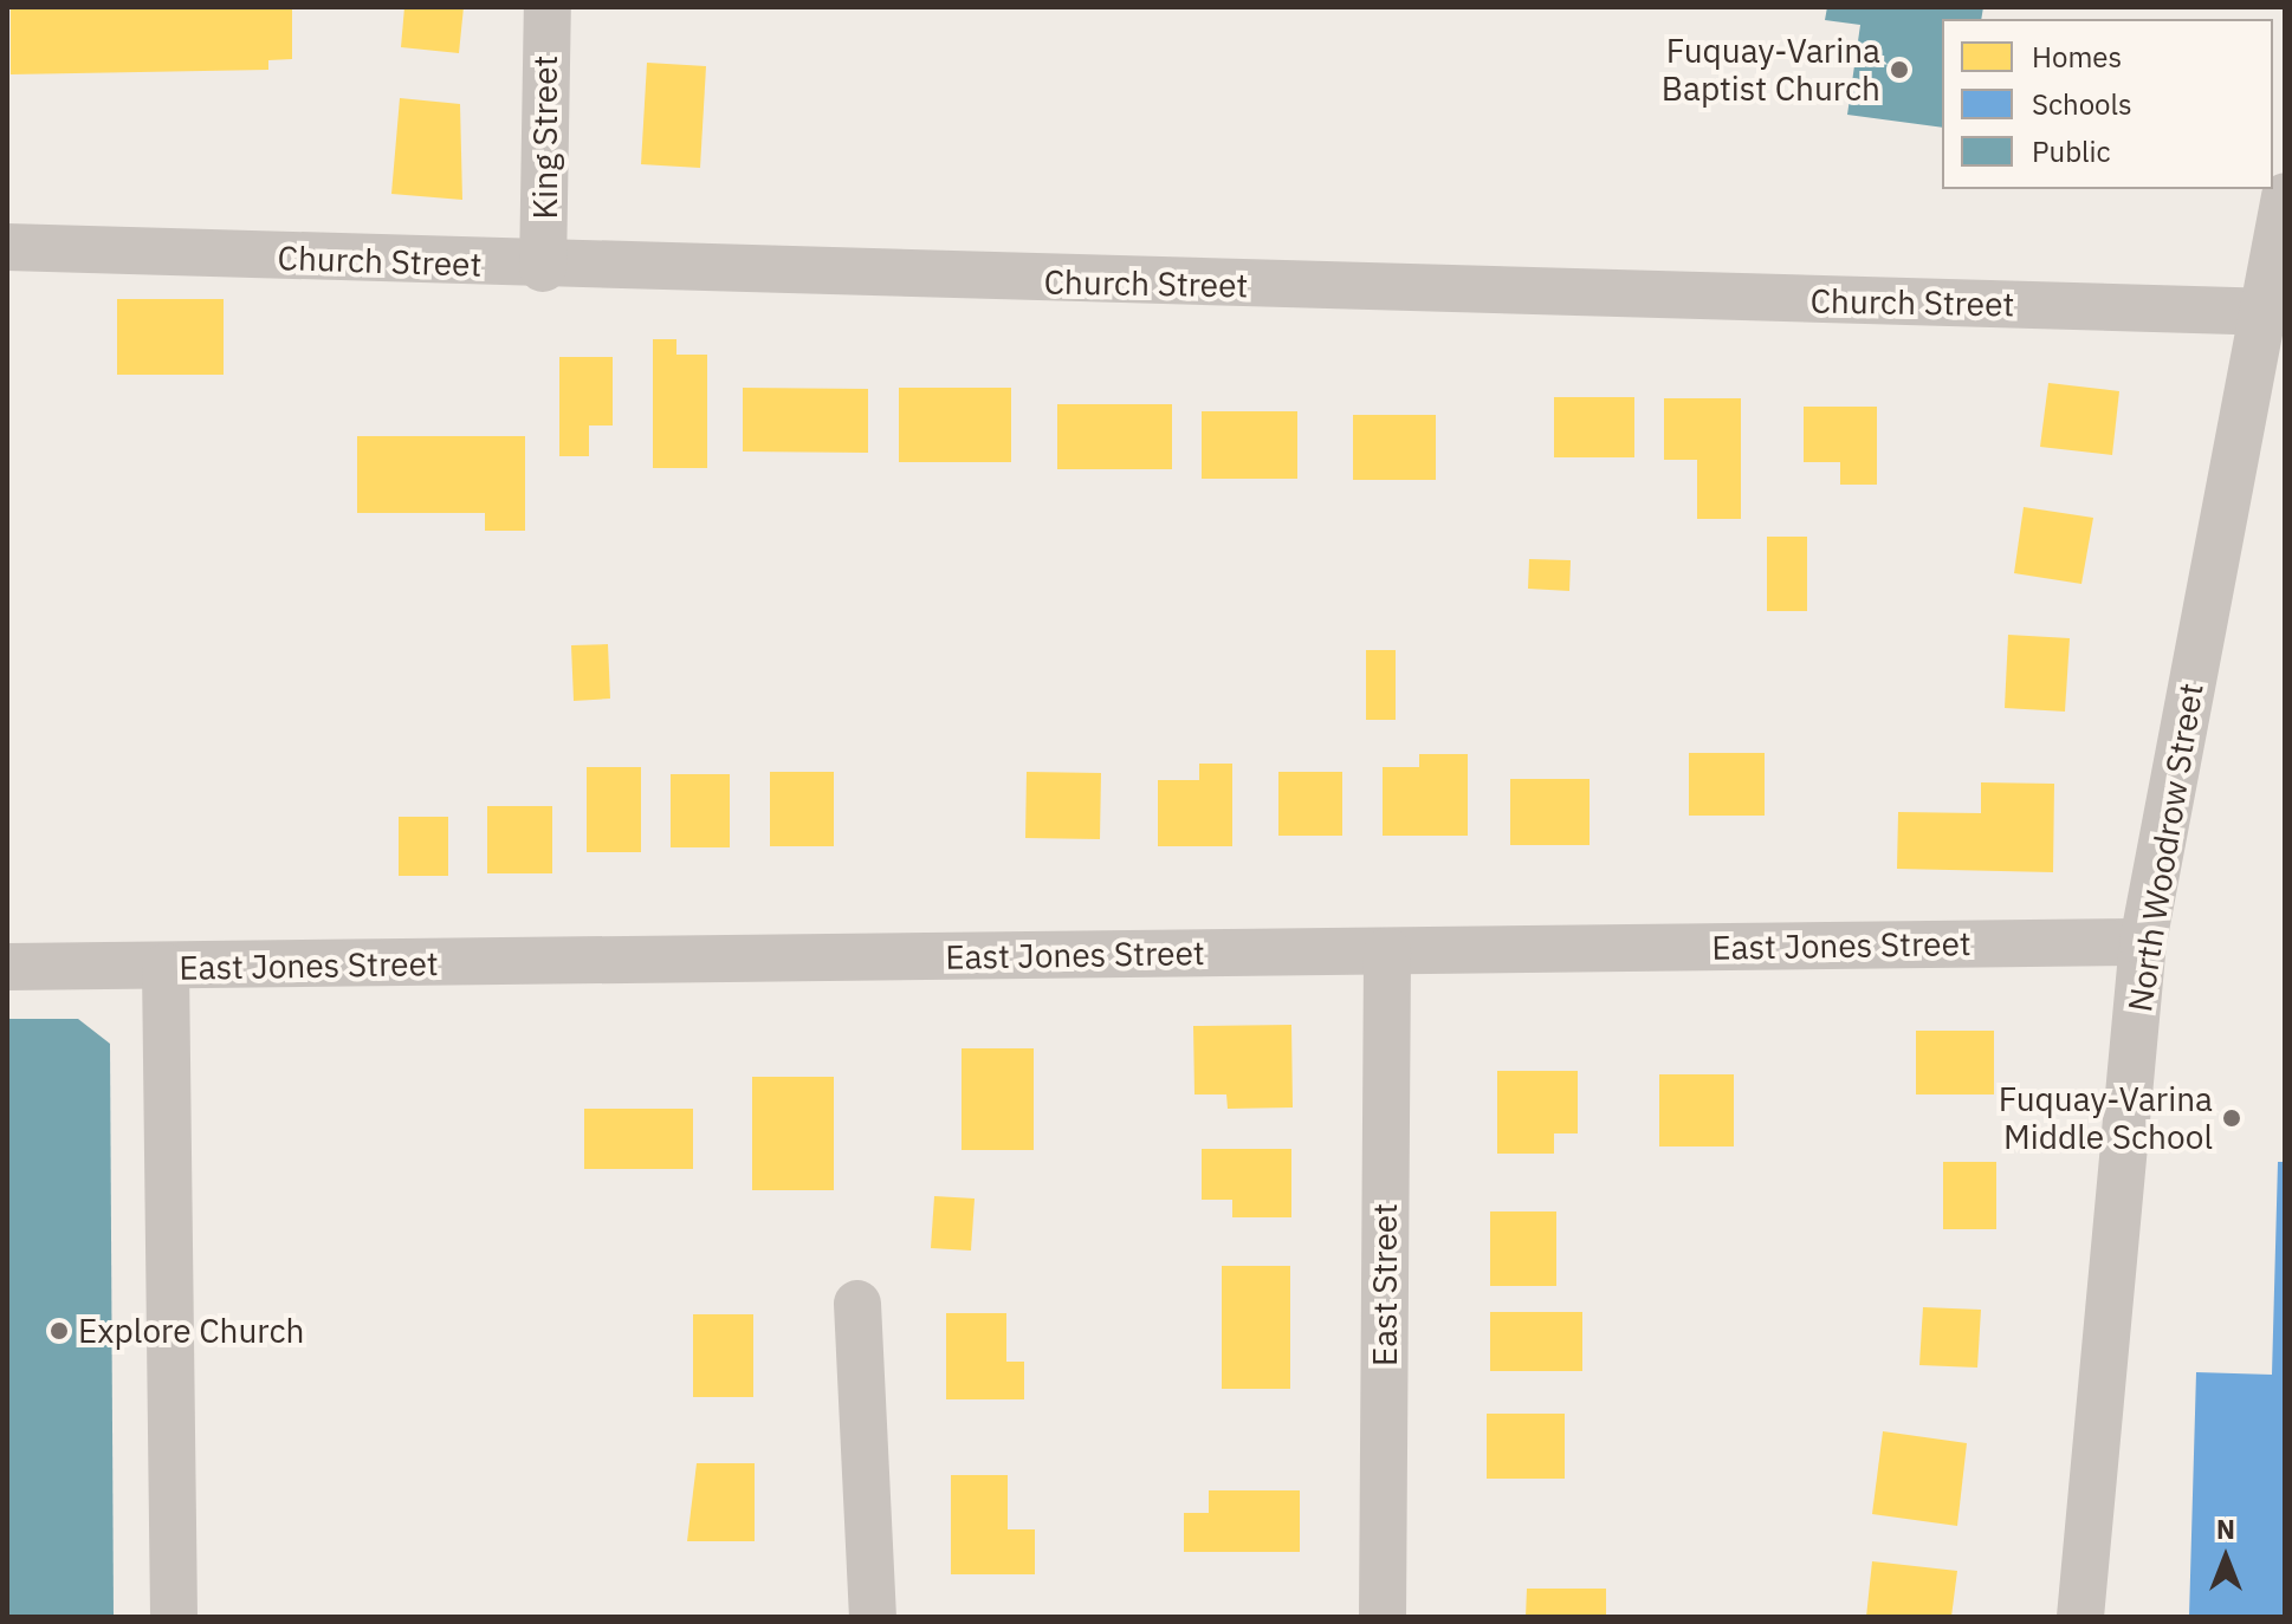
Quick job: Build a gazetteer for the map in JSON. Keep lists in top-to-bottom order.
{
  "streets": {
    "street": [
      "King Street",
      "Church Street",
      "North Woodrow Street",
      "East Jones Street",
      "East Street"
    ]
  },
  "crossings": [
    ["King Street", "Church Street"],
    ["Church Street", "North Woodrow Street"],
    ["North Woodrow Street", "East Jones Street"],
    ["East Jones Street", "East Street"]
  ],
  "places": ["Fuquay-Varina Baptist Church", "Fuquay-Varina Middle School", "Explore Church"],
  "legend": ["Homes", "Schools", "Public"],
  "north": "top"
}
